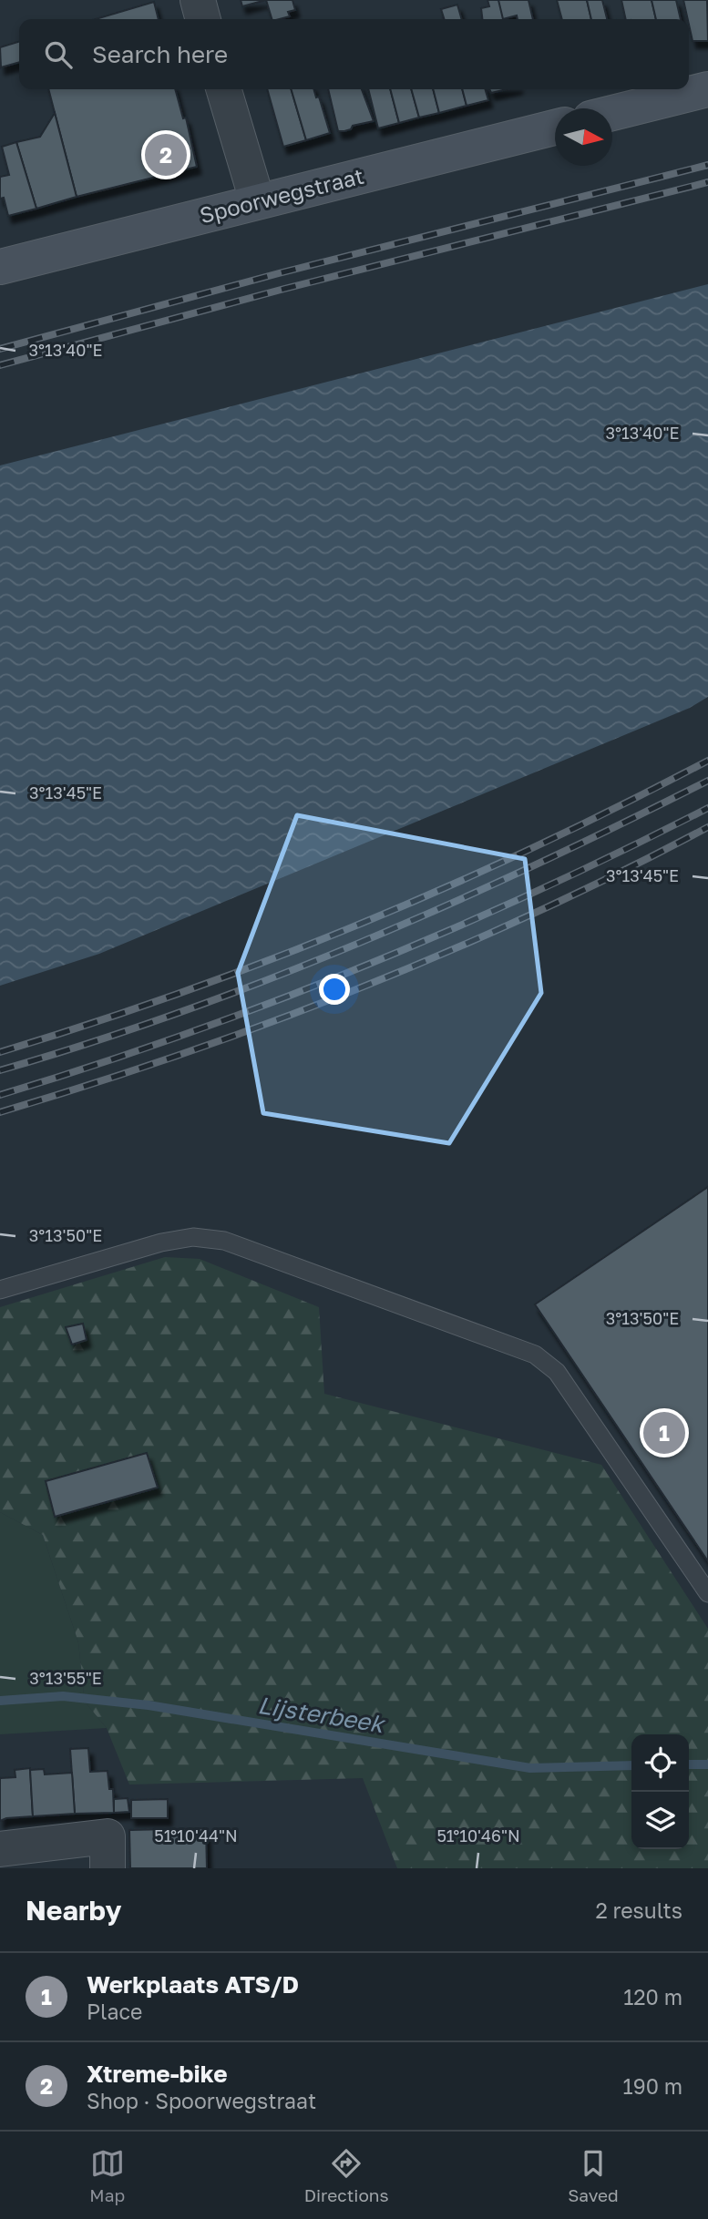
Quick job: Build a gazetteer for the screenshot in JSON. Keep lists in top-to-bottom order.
{
  "streets": {
    "street": ["Spoorwegstraat"]
  },
  "water": ["Lijsterbeek"],
  "north": "right",
  "page": {
    "search": "Search here",
    "pins": ["2", "1"],
    "heading": ["Nearby", "2 results"],
    "list": [
      {
        "mark": "1",
        "name": "Werkplaats ATS/D",
        "note": "Place",
        "value": "120 m"
      },
      {
        "mark": "2",
        "name": "Xtreme-bike",
        "note": "Shop · Spoorwegstraat",
        "value": "190 m"
      }
    ],
    "nav": ["Map", "Directions", "Saved"]
  },
  "coordinates": [
    "3°13'40\"E",
    "3°13'45\"E",
    "3°13'50\"E",
    "3°13'55\"E",
    "51°10'44\"N",
    "51°10'46\"N"
  ]
}
